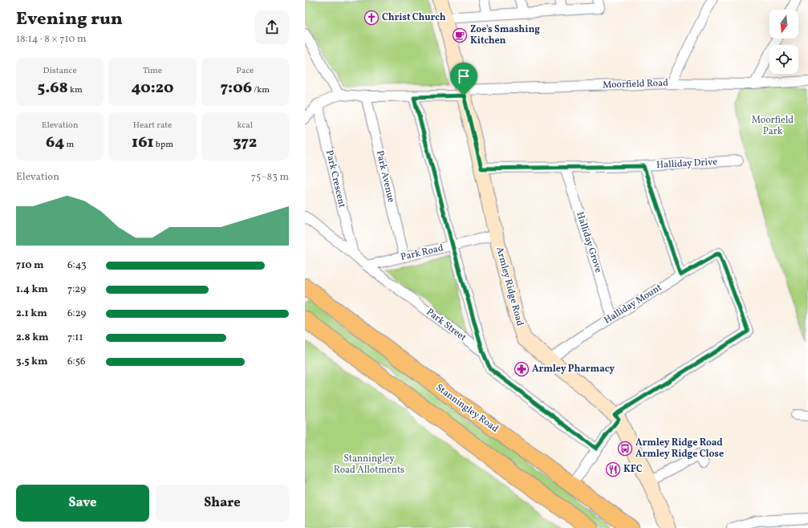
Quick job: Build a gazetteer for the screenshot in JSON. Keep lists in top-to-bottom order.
{
  "streets": {
    "main road": ["Stanningley Road"],
    "street": [
      "Moorfield Road",
      "Halliday Drive",
      "Park Avenue",
      "Park Crescent",
      "Halliday Grove",
      "Park Road",
      "Armley Ridge Road",
      "Halliday Mount",
      "Park Street"
    ]
  },
  "crossings": [
    ["Moorfield Road", "Park Avenue"],
    ["Moorfield Road", "Park Crescent"],
    ["Moorfield Road", "Armley Ridge Road"],
    ["Halliday Drive", "Halliday Grove"],
    ["Halliday Drive", "Armley Ridge Road"],
    ["Park Avenue", "Park Road"],
    ["Park Crescent", "Park Street"],
    ["Halliday Grove", "Halliday Mount"],
    ["Park Road", "Armley Ridge Road"],
    ["Park Road", "Park Street"],
    ["Armley Ridge Road", "Halliday Mount"]
  ],
  "parks": ["Moorfield Park", "Stanningley Road Allotments"],
  "places": {
    "church": ["Christ Church"],
    "cafe": ["Zoe's Smashing Kitchen"],
    "pharmacy": ["Armley Pharmacy"],
    "bus stop": ["Armley Ridge Road Armley Ridge Close"],
    "restaurant": ["KFC"]
  },
  "north": "bottom",
  "page": {
    "heading": ["Evening run", "18:14 · 8 × 710 m"],
    "stats": [
      ["Distance", "5.68 km"],
      ["Time", "40:20"],
      ["Pace", "7:06 /km"],
      ["Elevation", "64 m"],
      ["Heart rate", "161 bpm"],
      ["kcal", "372"]
    ],
    "chart": ["Elevation", "75–83 m"],
    "list": [
      {
        "name": "710 m",
        "note": "6:43"
      },
      {
        "name": "1.4 km",
        "note": "7:29"
      },
      {
        "name": "2.1 km",
        "note": "6:29"
      },
      {
        "name": "2.8 km",
        "note": "7:11"
      },
      {
        "name": "3.5 km",
        "note": "6:56"
      }
    ],
    "buttons": ["Save", "Share"]
  }
}
